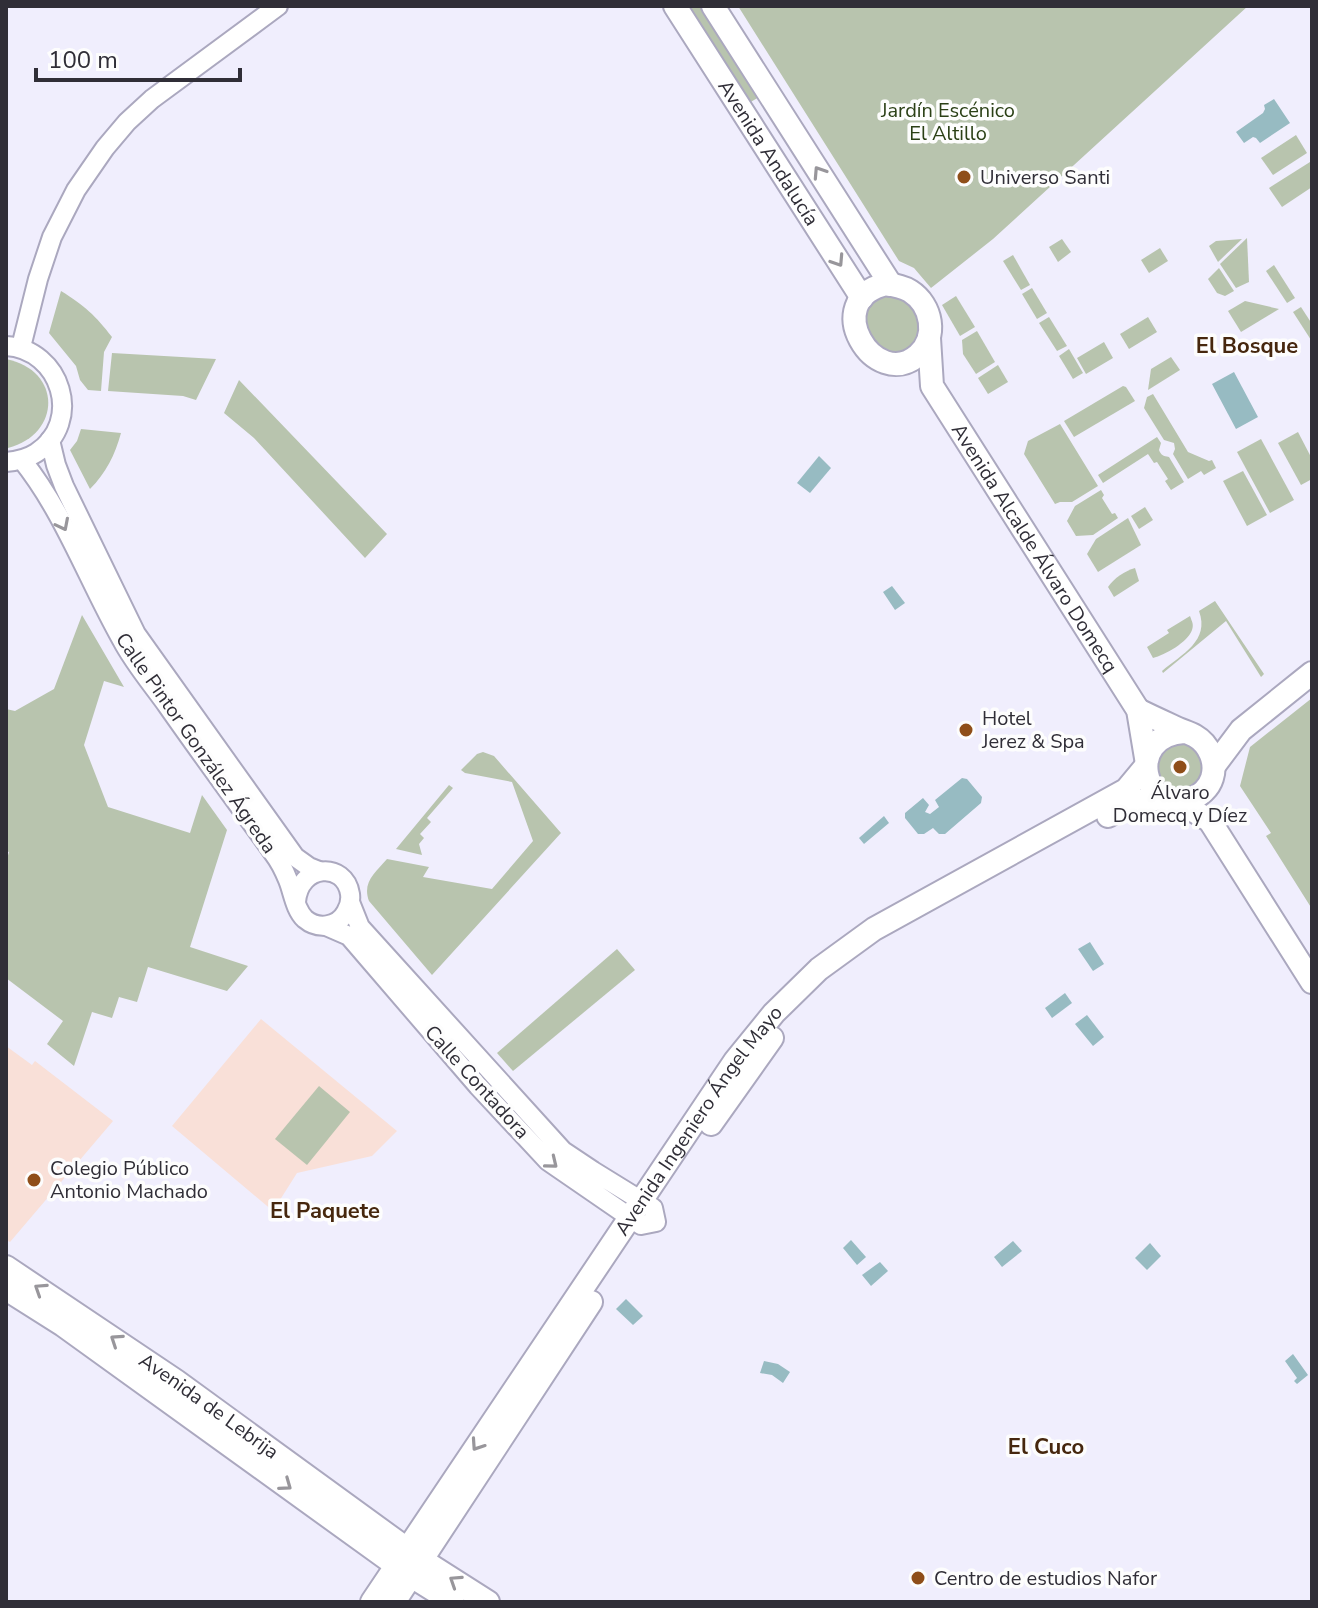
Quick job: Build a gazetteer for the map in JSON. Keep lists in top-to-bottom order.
{
  "streets": {
    "main road": [
      "Avenida Andalucía",
      "Avenida Alcalde Álvaro Domecq",
      "Avenida Ingeniero Ángel Mayo",
      "Avenida de Lebrija"
    ],
    "street": ["Calle Pintor González Ágreda", "Calle Contadora"]
  },
  "crossings": [
    ["Avenida Andalucía", "Avenida Alcalde Álvaro Domecq"],
    ["Avenida Alcalde Álvaro Domecq", "Avenida Ingeniero Ángel Mayo"],
    ["Calle Pintor González Ágreda", "Calle Contadora"],
    ["Calle Contadora", "Avenida Ingeniero Ángel Mayo"],
    ["Avenida Ingeniero Ángel Mayo", "Avenida de Lebrija"]
  ],
  "districts": ["El Bosque", "El Paquete", "El Cuco"],
  "parks": ["Jardín Escénico El Altillo"],
  "places": [
    "Universo Santi",
    "Hotel Jerez & Spa",
    "Álvaro Domecq y Díez",
    "Colegio Público Antonio Machado",
    "Centro de estudios Nafor"
  ],
  "scale_bar": "100 m"
}
